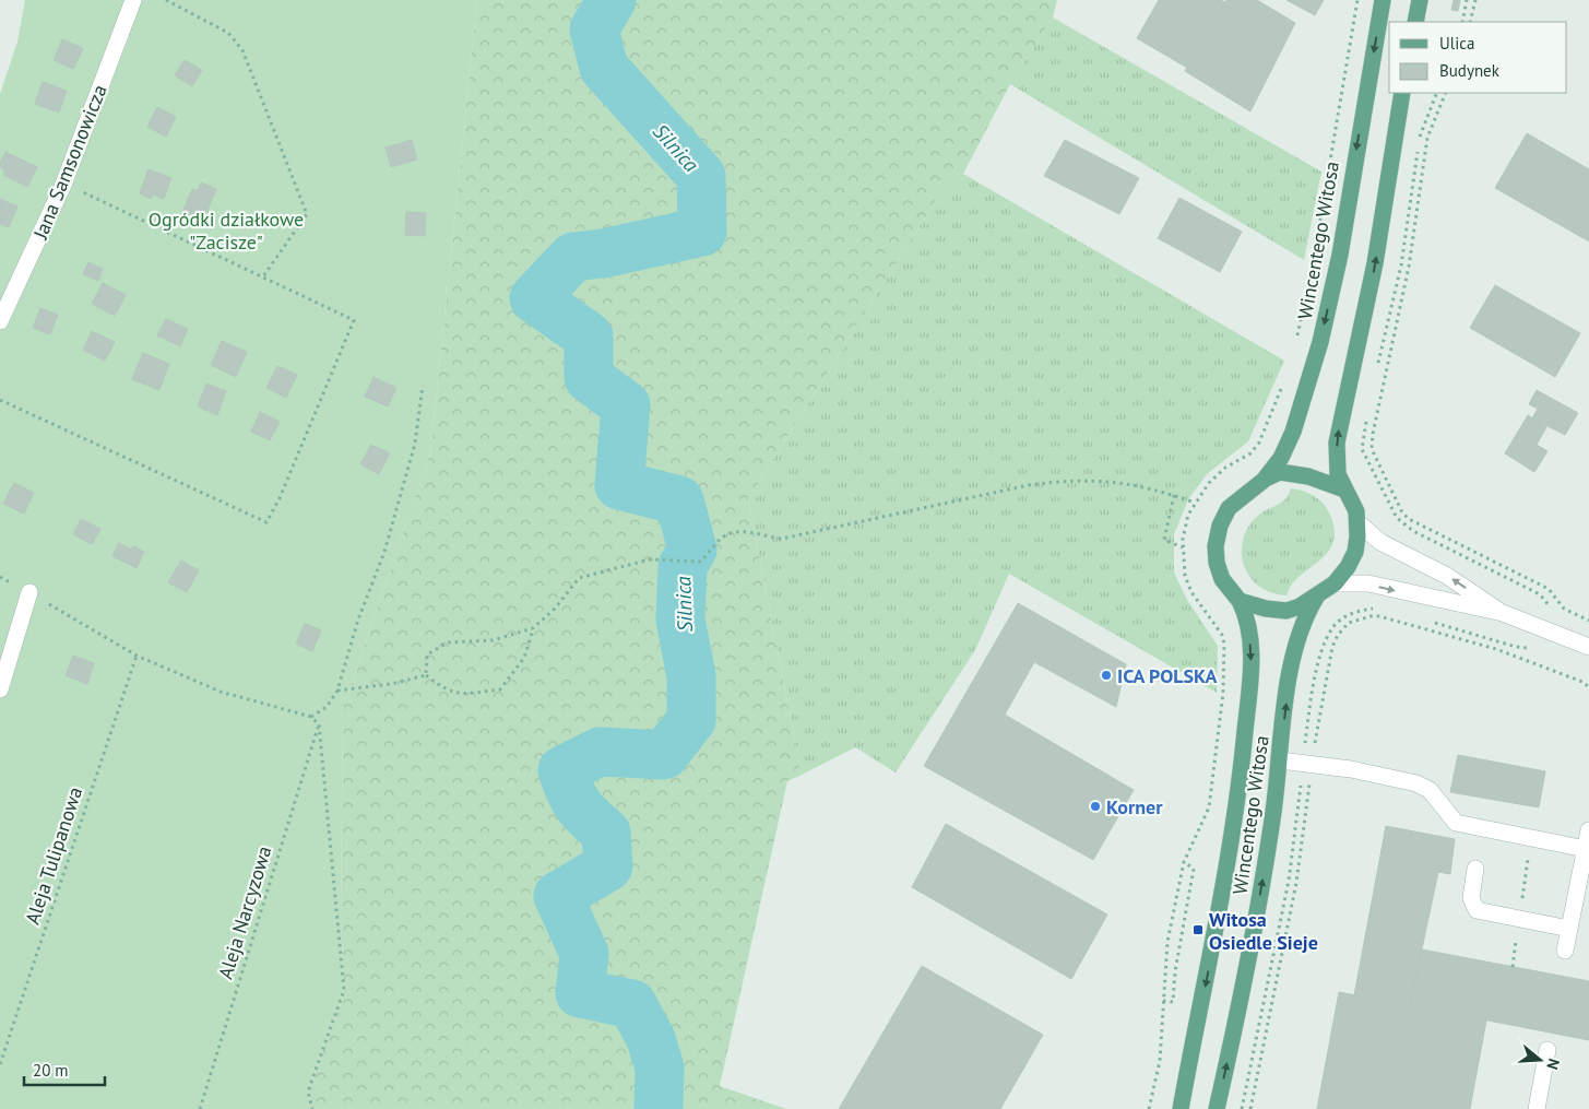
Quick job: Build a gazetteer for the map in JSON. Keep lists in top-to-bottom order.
{
  "streets": {
    "main road": ["Wincentego Witosa"],
    "street": ["Jana Samsonowicza"],
    "path": ["Aleja Tulipanowa", "Aleja Narcyzowa"]
  },
  "water": ["Silnica"],
  "parks": ["Ogródki działkowe \"Zacisze\""],
  "places": {
    "other": ["ICA POLSKA", "Korner"],
    "transit": ["Witosa Osiedle Sieje"]
  },
  "legend": ["Ulica", "Budynek"],
  "scale_bar": "20 m",
  "north": "right"
}
